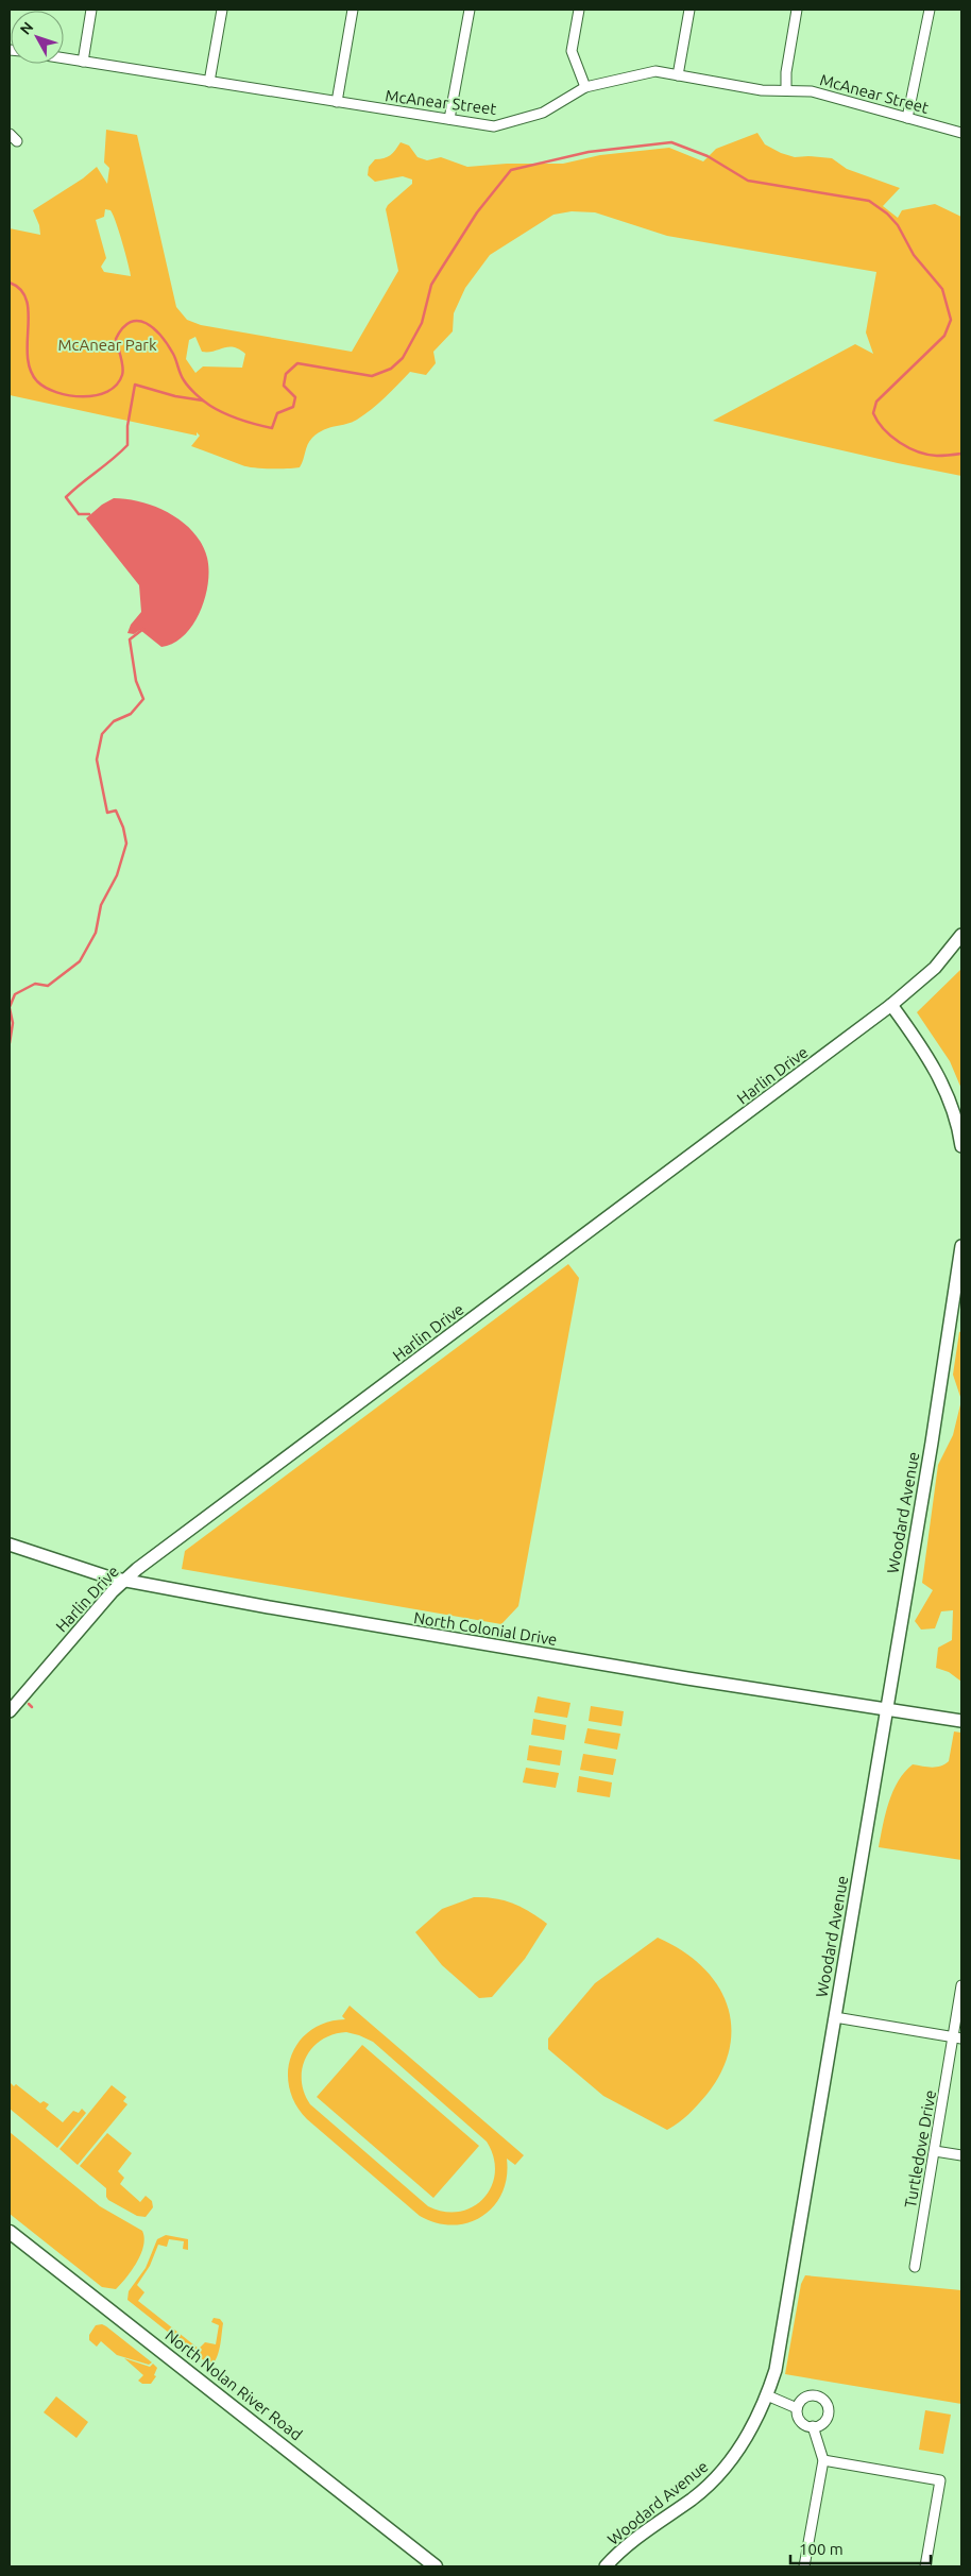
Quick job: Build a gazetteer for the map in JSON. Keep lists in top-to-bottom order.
{
  "streets": {
    "main road": ["North Nolan River Road"],
    "street": [
      "McAnear Street",
      "Harlin Drive",
      "Woodard Avenue",
      "North Colonial Drive",
      "Turtledove Drive"
    ]
  },
  "crossings": [
    ["Harlin Drive", "North Colonial Drive"],
    ["Woodard Avenue", "North Colonial Drive"]
  ],
  "parks": ["McAnear Park"],
  "scale_bar": "100 m",
  "north": "top left"
}
